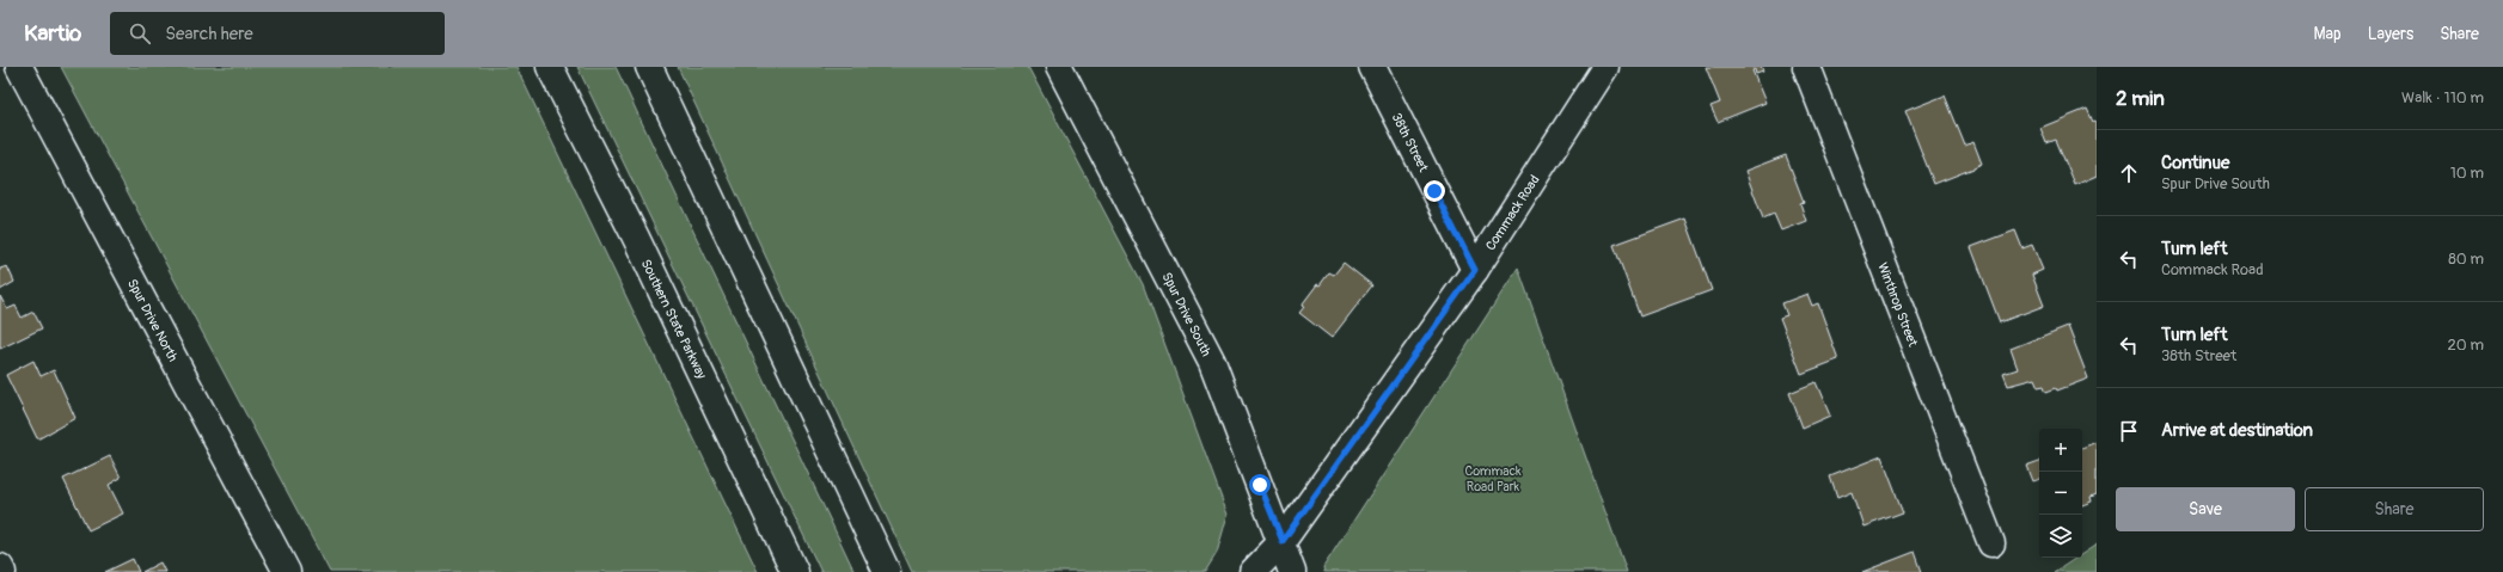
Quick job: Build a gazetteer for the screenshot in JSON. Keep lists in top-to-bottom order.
{
  "streets": {
    "main road": [
      "38th Street",
      "Commack Road",
      "Winthrop Street",
      "Spur Drive South",
      "Southern State Parkway",
      "Spur Drive North"
    ]
  },
  "crossings": [
    ["38th Street", "Commack Road"],
    ["Commack Road", "Spur Drive South"]
  ],
  "parks": ["Commack Road Park"],
  "page": {
    "header": "Kartio",
    "search": "Search here",
    "nav": ["Map", "Layers", "Share"],
    "heading": ["2 min", "Walk · 110 m"],
    "list": [
      ["Continue", "Spur Drive South", "10 m"],
      ["Turn left", "Commack Road", "80 m"],
      ["Turn left", "38th Street", "20 m"],
      "Arrive at destination"
    ],
    "map_buttons": ["+", "−"],
    "buttons": ["Save", "Share"]
  }
}
